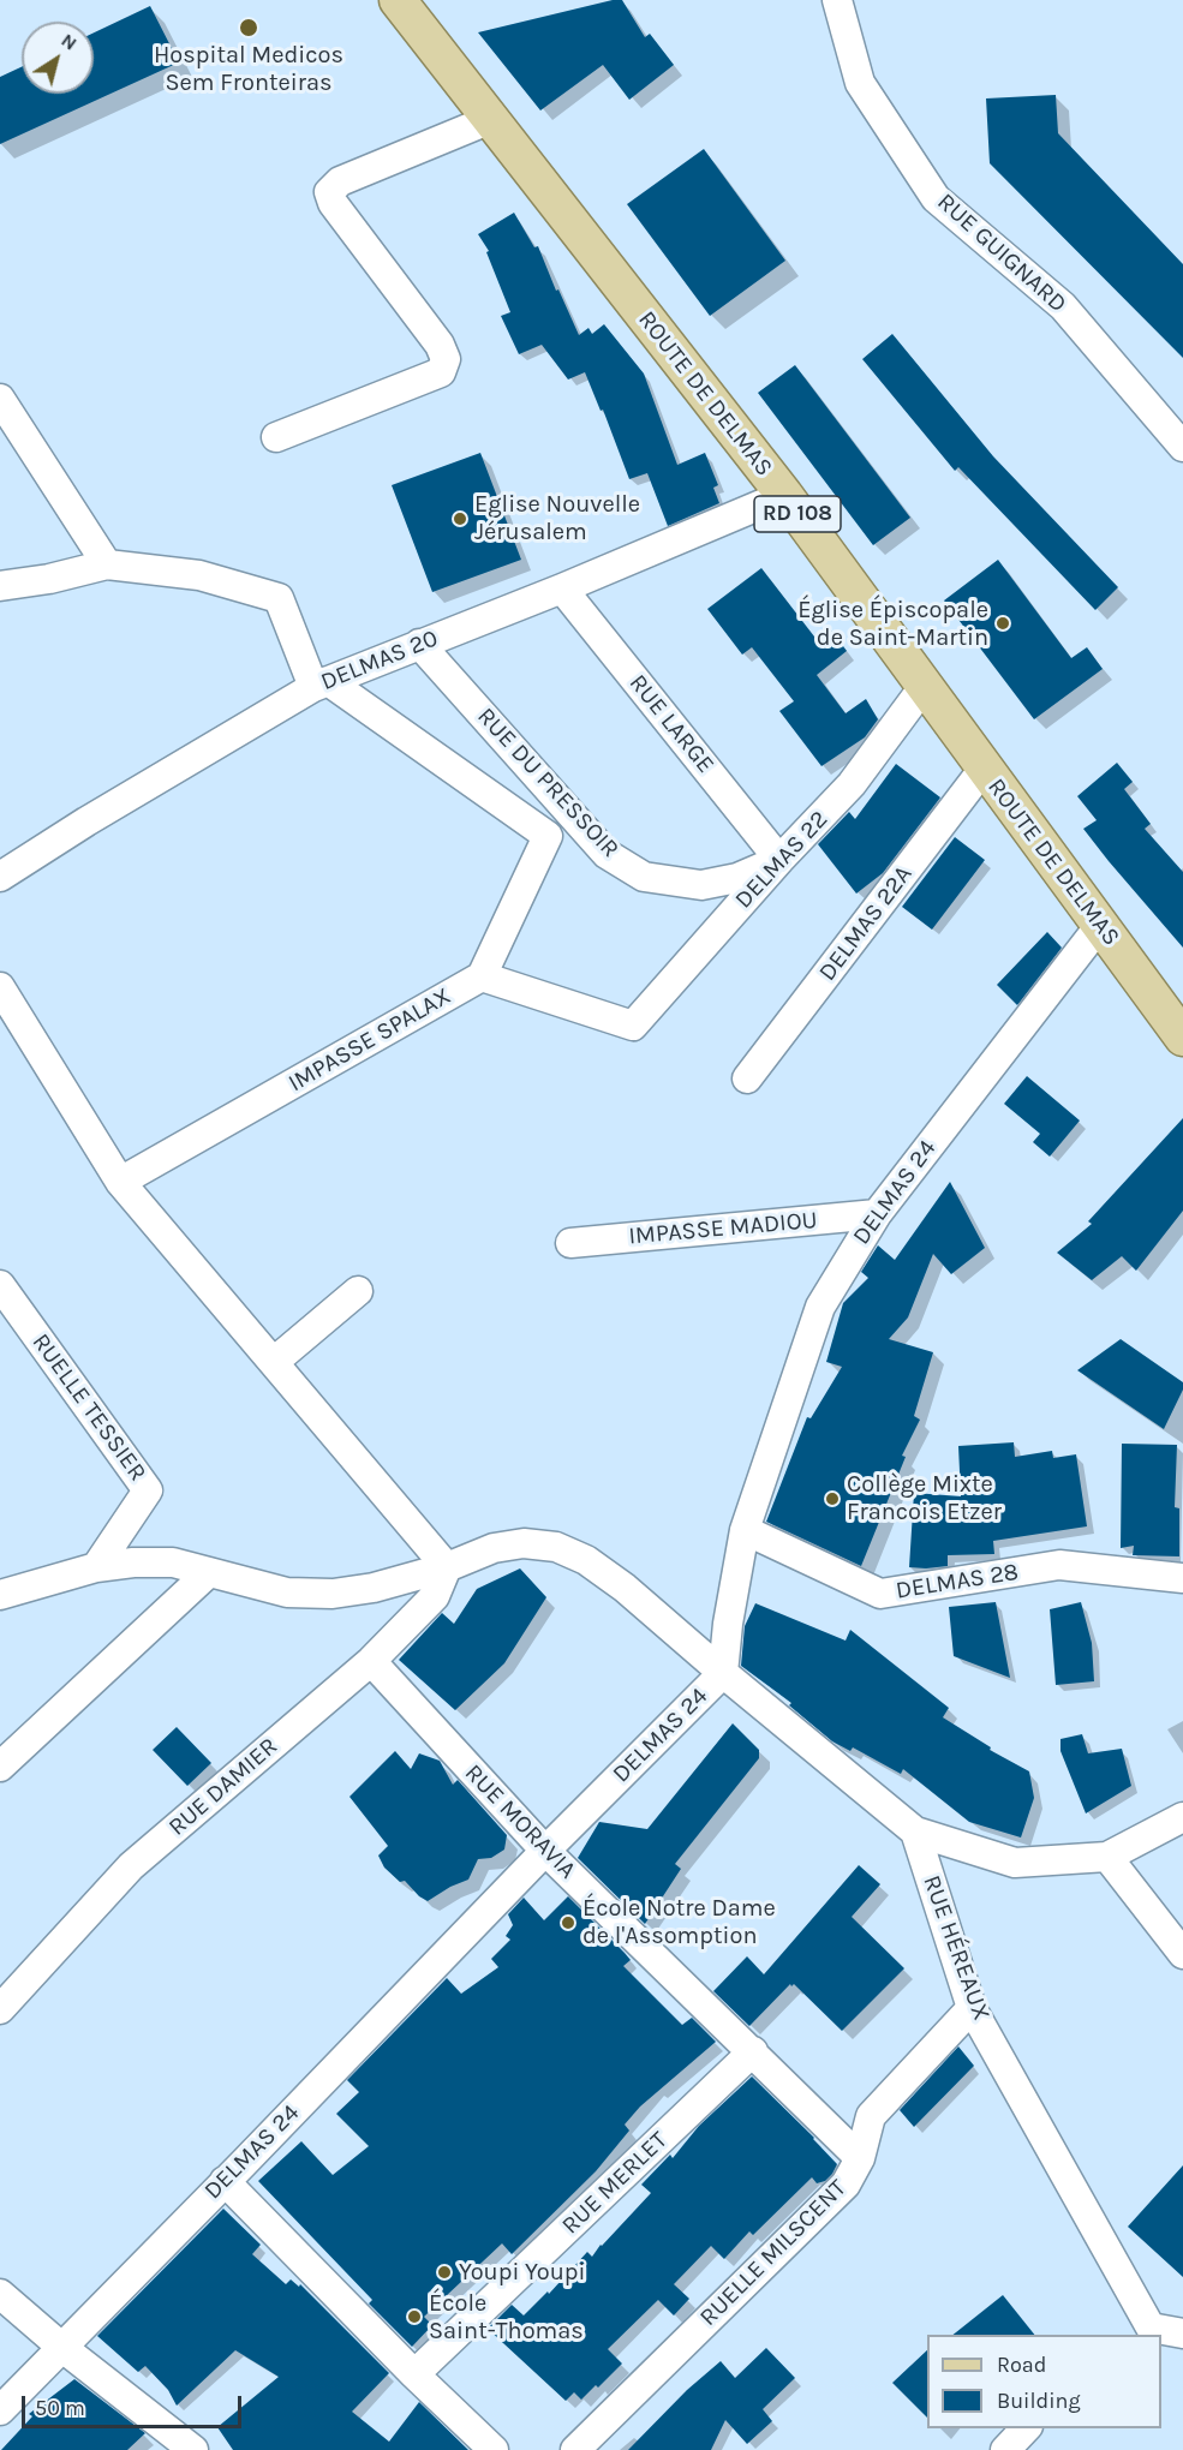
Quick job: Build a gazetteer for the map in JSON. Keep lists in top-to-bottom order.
{
  "streets": {
    "main road": ["ROUTE DE DELMAS", "RD 108"],
    "street": [
      "RUE GUIGNARD",
      "DELMAS 20",
      "RUE LARGE",
      "RUE DU PRESSOIR",
      "DELMAS 22",
      "DELMAS 22A",
      "IMPASSE SPALAX",
      "DELMAS 24",
      "IMPASSE MADIOU",
      "RUELLE TESSIER",
      "DELMAS 28",
      "RUE DAMIER",
      "RUE MORAVIA",
      "RUE HÉREAUX",
      "RUE MERLET",
      "RUELLE MILSCENT"
    ]
  },
  "crossings": [
    ["ROUTE DE DELMAS", "DELMAS 20"],
    ["ROUTE DE DELMAS", "DELMAS 22"],
    ["ROUTE DE DELMAS", "DELMAS 22A"],
    ["ROUTE DE DELMAS", "DELMAS 24"],
    ["DELMAS 20", "RUE LARGE"],
    ["DELMAS 20", "RUE DU PRESSOIR"],
    ["RUE LARGE", "RUE DU PRESSOIR"],
    ["RUE LARGE", "DELMAS 22"],
    ["RUE DU PRESSOIR", "DELMAS 22"],
    ["DELMAS 22", "IMPASSE SPALAX"],
    ["DELMAS 24", "IMPASSE MADIOU"],
    ["DELMAS 24", "DELMAS 28"],
    ["DELMAS 24", "RUE MORAVIA"],
    ["RUE DAMIER", "RUE MORAVIA"],
    ["RUE MORAVIA", "RUE MERLET"],
    ["RUE MORAVIA", "RUELLE MILSCENT"],
    ["RUE HÉREAUX", "RUELLE MILSCENT"]
  ],
  "places": [
    "Hospital Medicos Sem Fronteiras",
    "Eglise Nouvelle Jérusalem",
    "Église Épiscopale de Saint-Martin",
    "Collège Mixte Francois Etzer",
    "École Notre Dame de l'Assomption",
    "Youpi Youpi",
    "École Saint-Thomas"
  ],
  "legend": ["Road", "Building"],
  "scale_bar": "50 m",
  "north": "top right"
}
